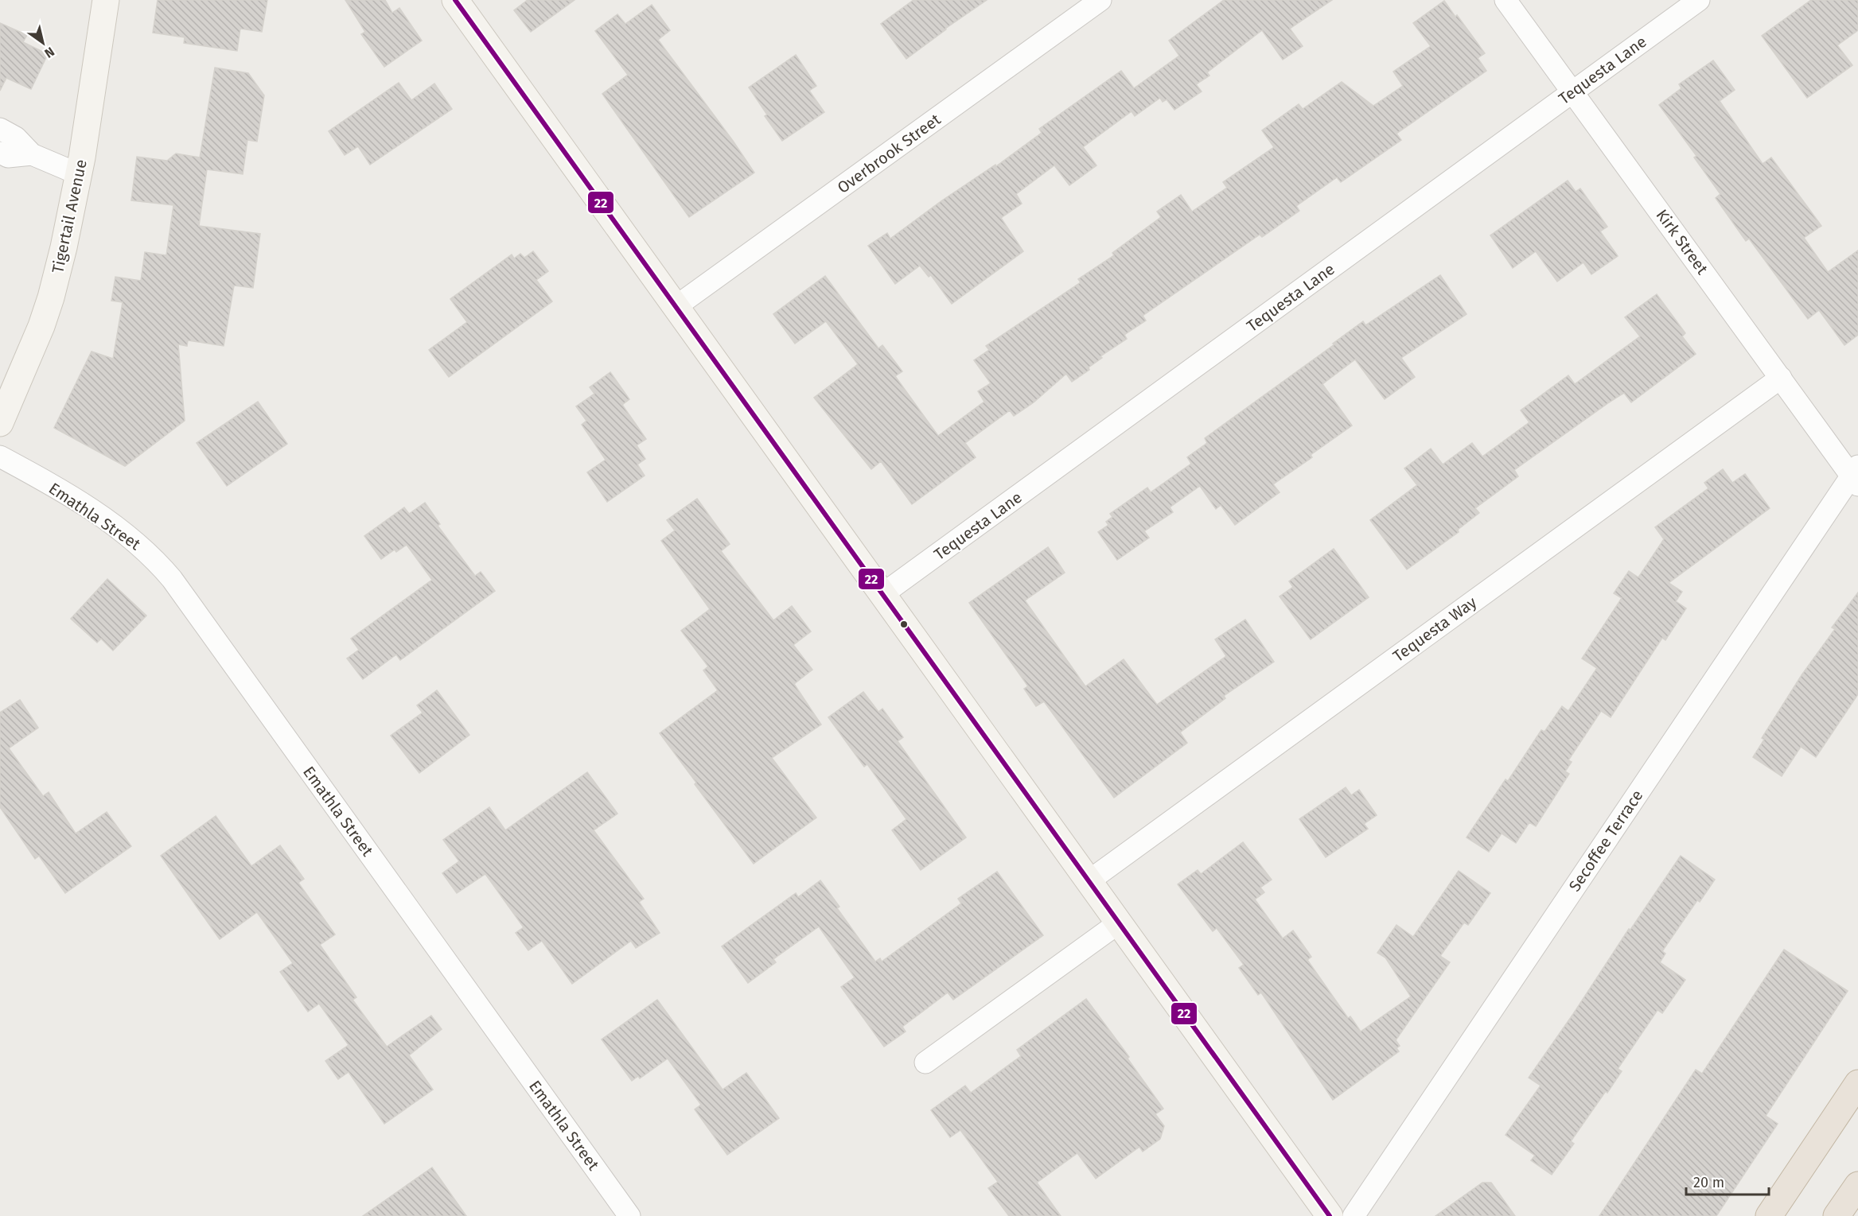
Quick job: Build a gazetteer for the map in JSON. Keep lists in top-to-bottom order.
{
  "streets": {
    "street": [
      "Tequesta Lane",
      "Overbrook Street",
      "Tigertail Avenue",
      "Kirk Street",
      "Emathla Street",
      "Tequesta Way",
      "Secoffee Terrace"
    ]
  },
  "crossings": [
    ["Tequesta Lane", "Kirk Street"],
    ["Kirk Street", "Tequesta Way"],
    ["Kirk Street", "Secoffee Terrace"]
  ],
  "lines": ["transit line 22"],
  "scale_bar": "20 m",
  "north": "bottom right"
}
